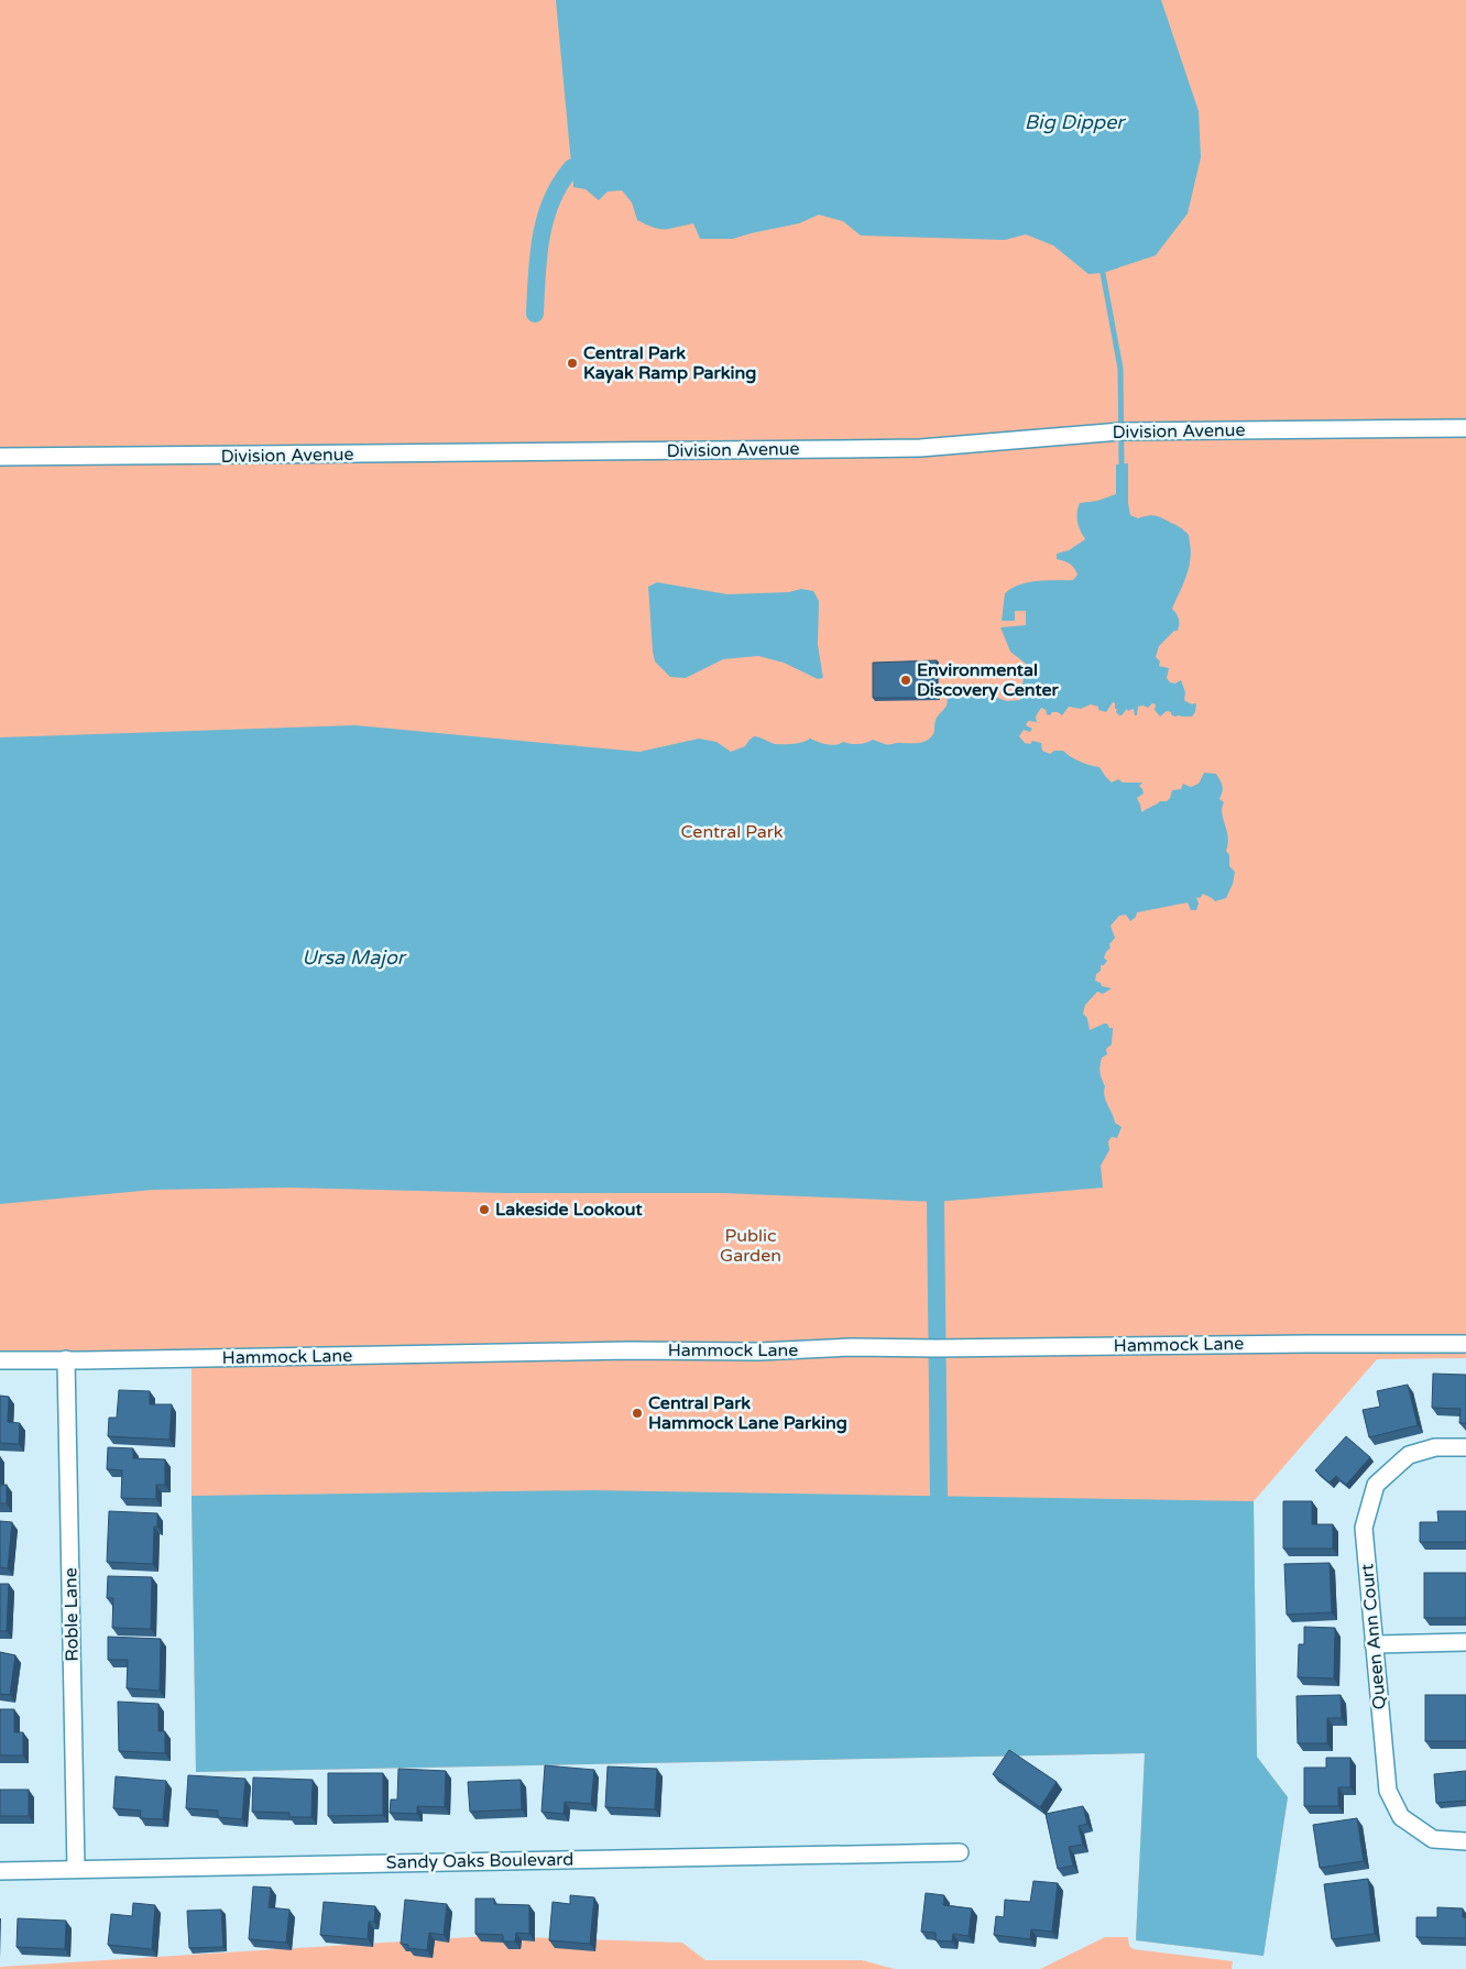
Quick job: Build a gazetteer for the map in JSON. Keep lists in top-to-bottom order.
{
  "streets": {
    "street": [
      "Division Avenue",
      "Hammock Lane",
      "Roble Lane",
      "Queen Ann Court",
      "Sandy Oaks Boulevard"
    ]
  },
  "crossings": [
    ["Hammock Lane", "Roble Lane"],
    ["Roble Lane", "Sandy Oaks Boulevard"]
  ],
  "water": ["Big Dipper", "Ursa Major"],
  "parks": ["Central Park", "Public Garden"],
  "places": [
    "Central Park Kayak Ramp Parking",
    "Environmental Discovery Center",
    "Lakeside Lookout",
    "Central Park Hammock Lane Parking"
  ]
}
